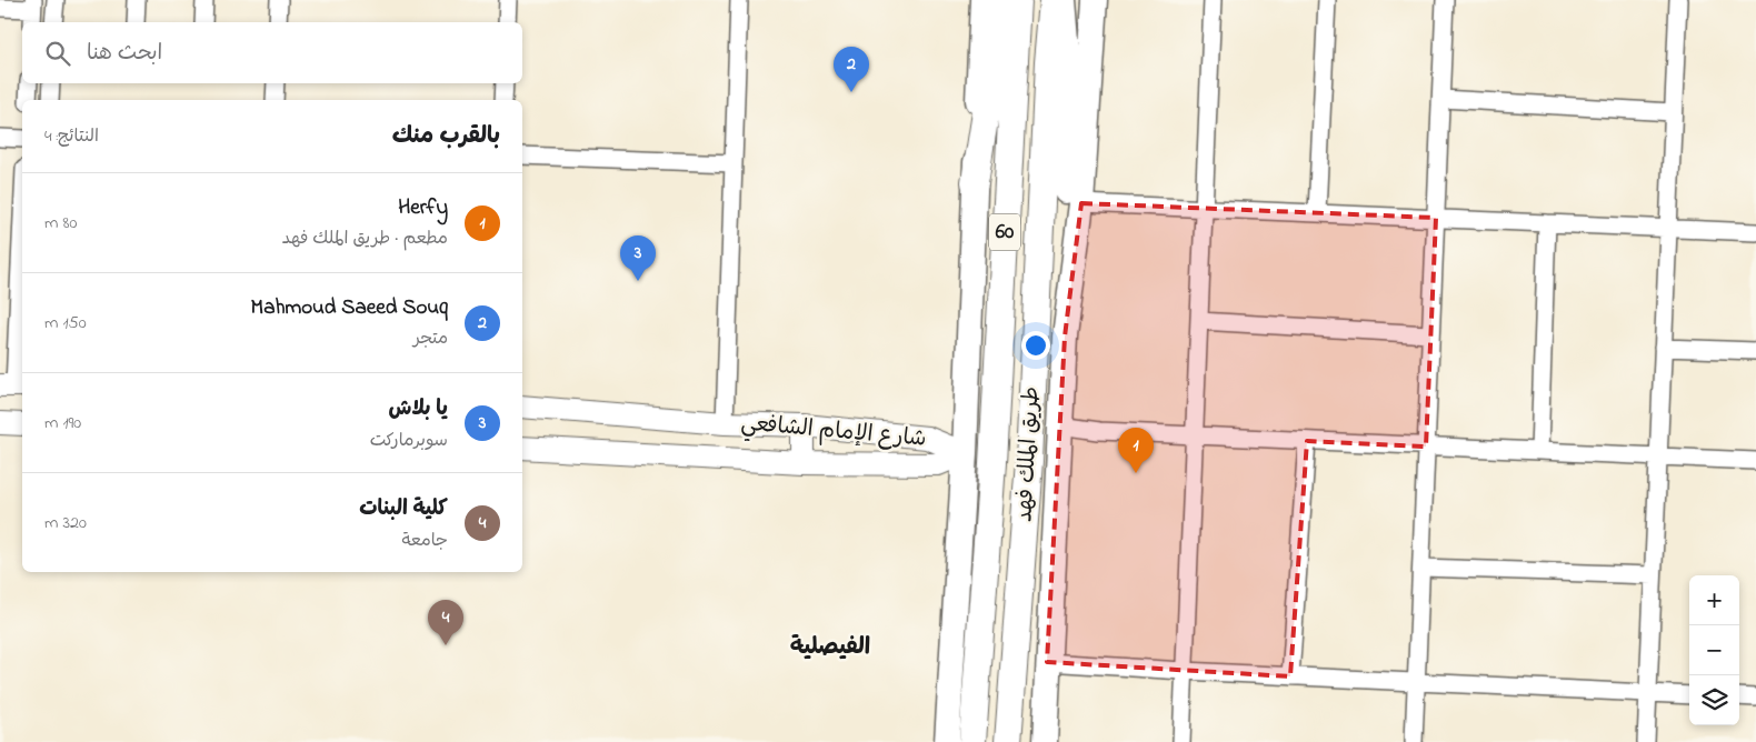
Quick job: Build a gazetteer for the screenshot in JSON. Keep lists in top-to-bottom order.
{
  "streets": {
    "highway": ["60", "طريق الملك فهد"],
    "main road": ["شارع الإمام الشافعي"]
  },
  "districts": ["الفيصلية"],
  "page": {
    "search": "ابحث هنا",
    "pins": [
      "2",
      "3",
      "1",
      "4"
    ],
    "heading": ["بالقرب منك", "النتائج: 4"],
    "list": [
      {
        "mark": "1",
        "name": "Herfy",
        "note": "مطعم · طريق الملك فهد",
        "value": "80 m"
      },
      {
        "mark": "2",
        "name": "Mahmoud Saeed Souq",
        "note": "متجر",
        "value": "150 m"
      },
      {
        "mark": "3",
        "name": "يا بلاش",
        "note": "سوبرماركت",
        "value": "190 m"
      },
      {
        "mark": "4",
        "name": "كلية البنات",
        "note": "جامعة",
        "value": "320 m"
      }
    ],
    "map_buttons": ["+", "−"]
  }
}
